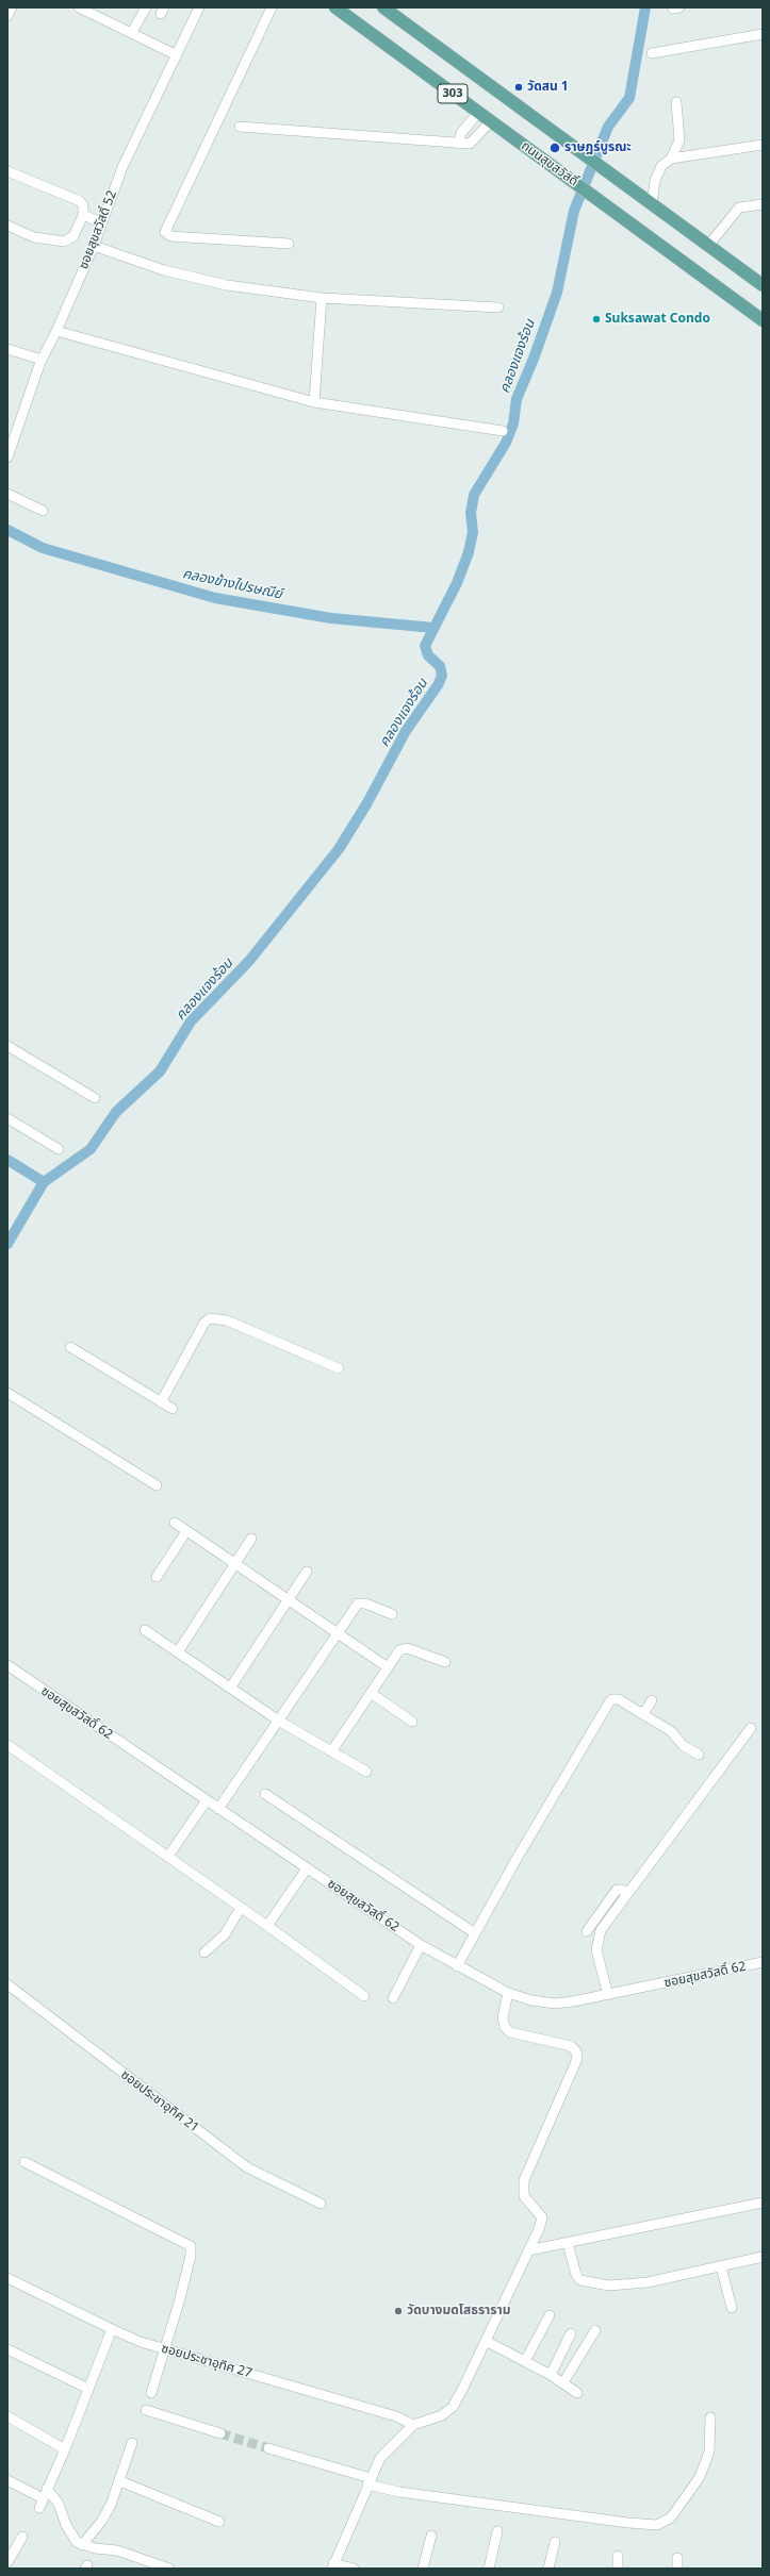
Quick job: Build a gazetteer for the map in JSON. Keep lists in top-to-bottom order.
{
  "streets": {
    "main road": ["303", "ถนนสุขสวัสดิ์"],
    "street": [
      "ซอยสุขสวัสดิ์ 52",
      "ซอยสุขสวัสดิ์ 62",
      "ซอยประชาอุทิศ 21",
      "ซอยประชาอุทิศ 27"
    ]
  },
  "water": ["คลองแจงร้อน", "คลองข้างไปรษณีย์"],
  "places": [
    "วัดสน 1",
    "ราษฎร์บูรณะ",
    "Suksawat Condo",
    "วัดบางมดโสธราราม"
  ]
}
